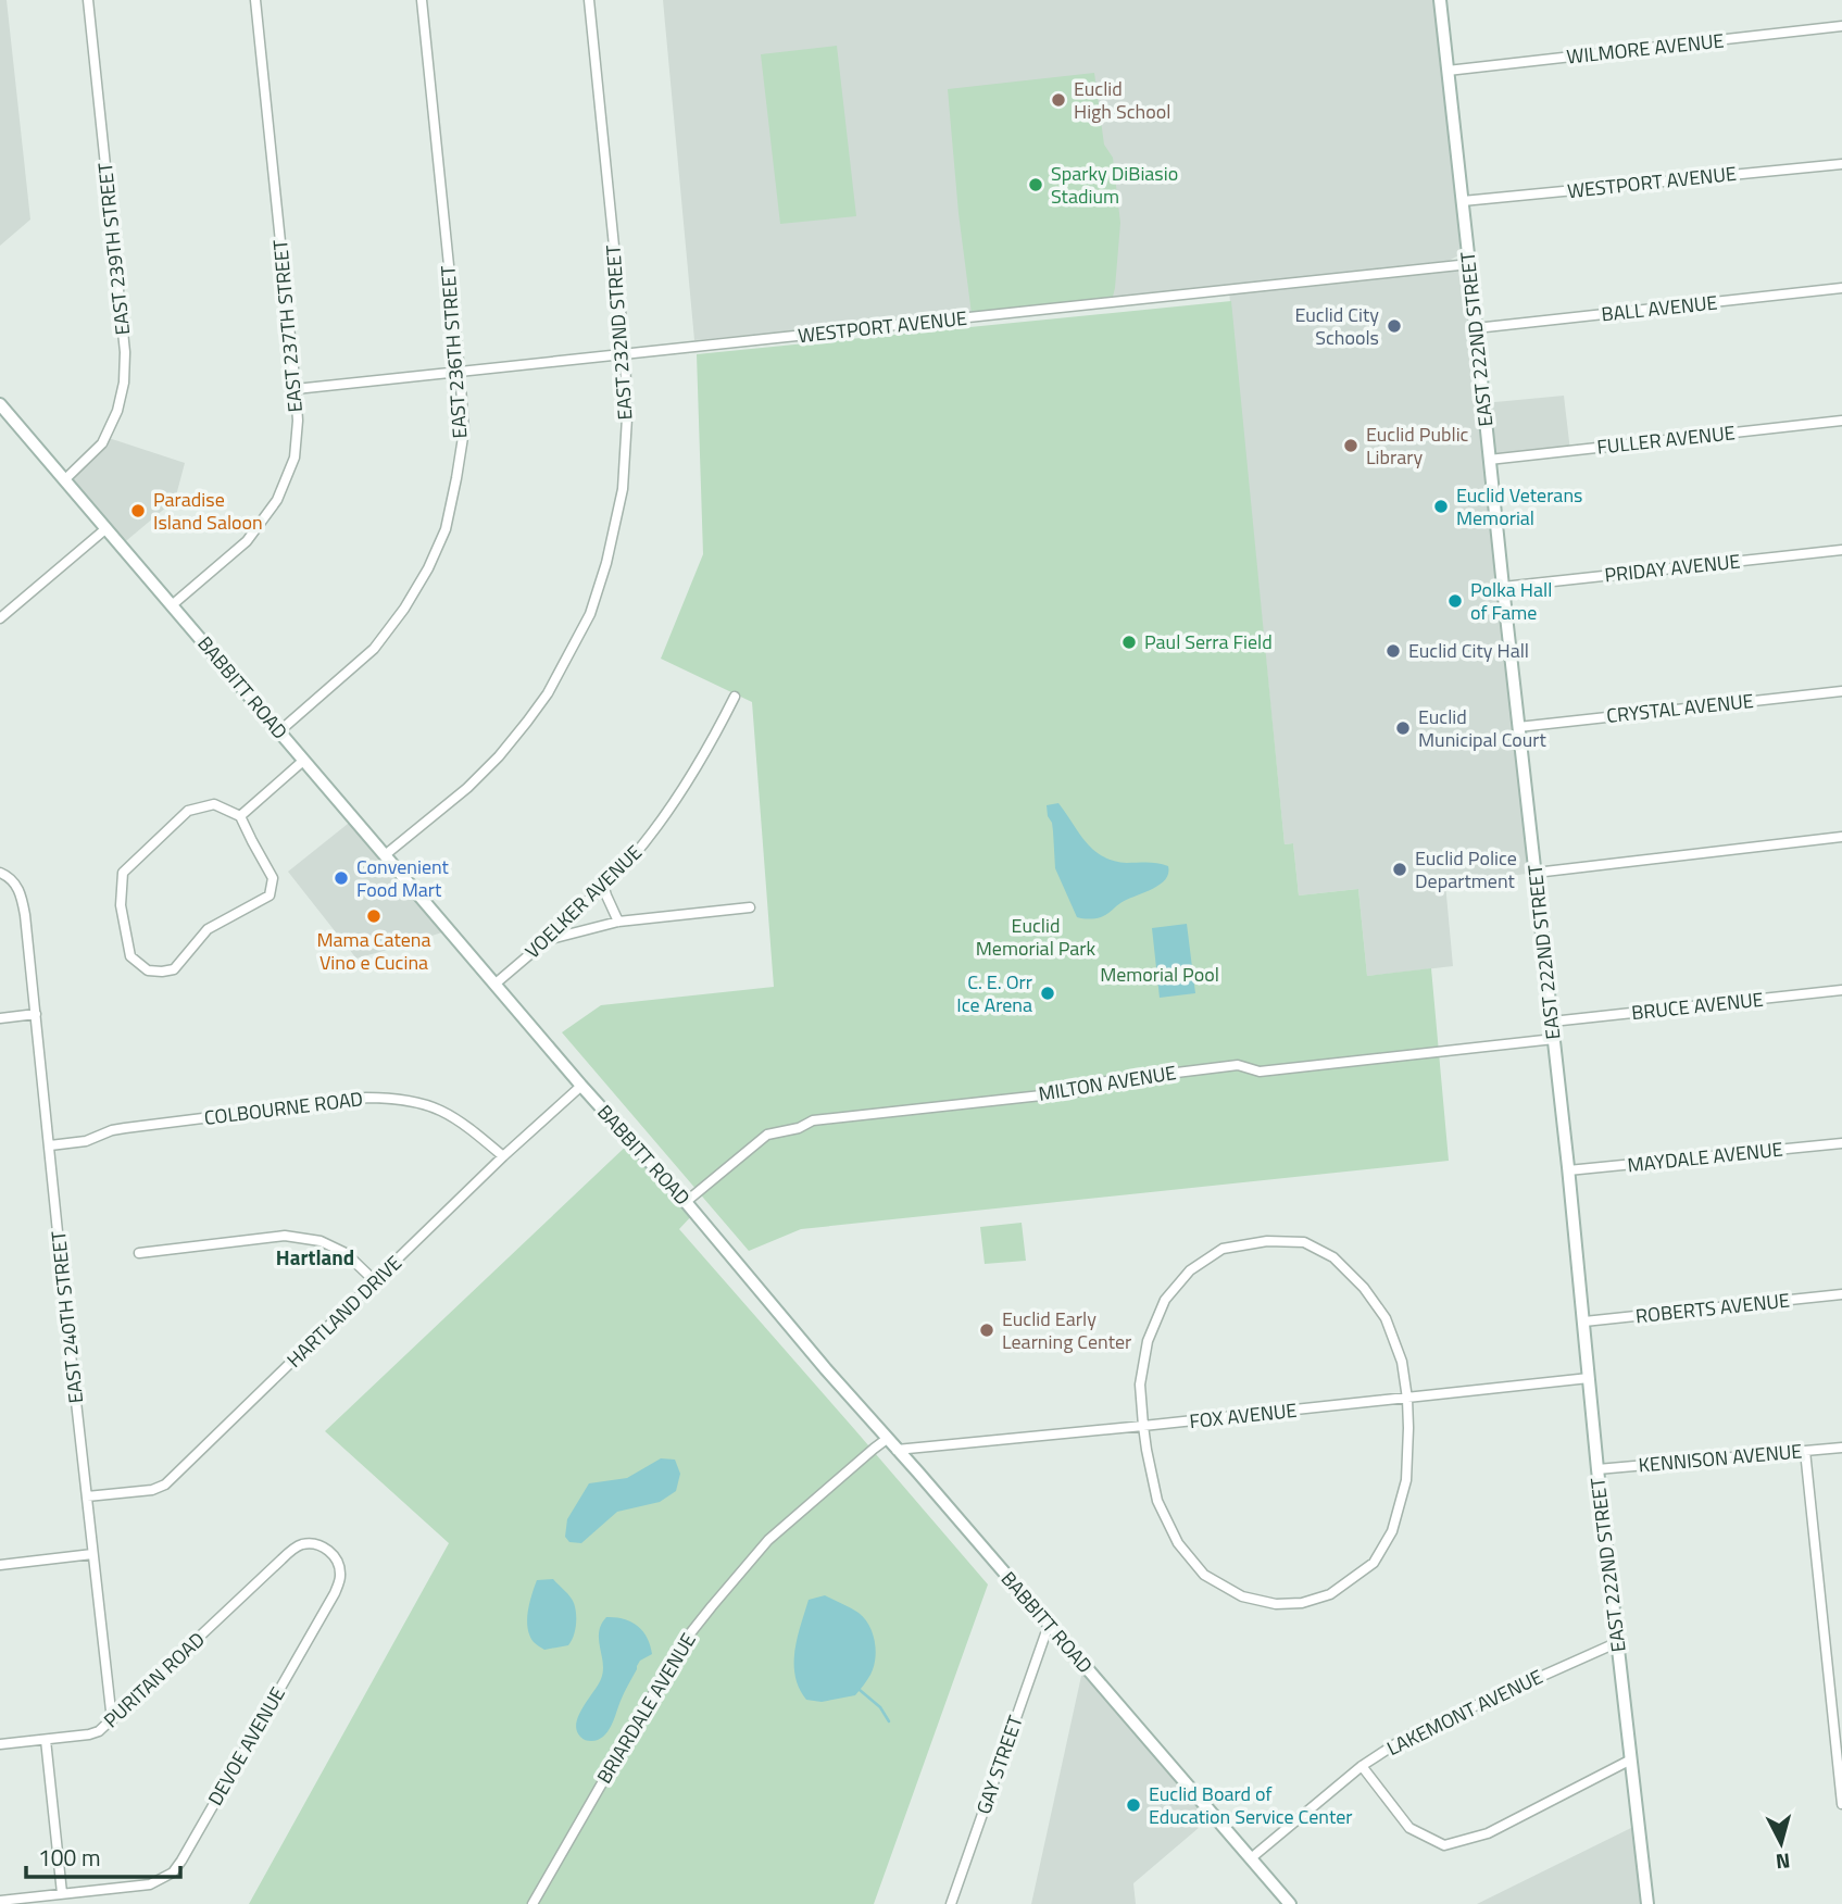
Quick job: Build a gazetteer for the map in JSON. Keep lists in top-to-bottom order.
{
  "streets": {
    "main road": ["EAST 222ND STREET", "BABBITT ROAD"],
    "street": [
      "WILMORE AVENUE",
      "WESTPORT AVENUE",
      "EAST 239TH STREET",
      "BALL AVENUE",
      "EAST 237TH STREET",
      "EAST 232ND STREET",
      "EAST 236TH STREET",
      "FULLER AVENUE",
      "PRIDAY AVENUE",
      "CRYSTAL AVENUE",
      "VOELKER AVENUE",
      "BRUCE AVENUE",
      "MILTON AVENUE",
      "COLBOURNE ROAD",
      "MAYDALE AVENUE",
      "ROBERTS AVENUE",
      "HARTLAND DRIVE",
      "EAST 240TH STREET",
      "FOX AVENUE",
      "KENNISON AVENUE",
      "PURITAN ROAD",
      "BRIARDALE AVENUE",
      "LAKEMONT AVENUE",
      "DEVOE AVENUE",
      "GAY STREET"
    ]
  },
  "crossings": [
    ["WILMORE AVENUE", "EAST 222ND STREET"],
    ["WESTPORT AVENUE", "EAST 237TH STREET"],
    ["WESTPORT AVENUE", "EAST 232ND STREET"],
    ["WESTPORT AVENUE", "EAST 222ND STREET"],
    ["WESTPORT AVENUE", "EAST 236TH STREET"],
    ["EAST 239TH STREET", "BABBITT ROAD"],
    ["BALL AVENUE", "EAST 222ND STREET"],
    ["EAST 237TH STREET", "BABBITT ROAD"],
    ["EAST 232ND STREET", "BABBITT ROAD"],
    ["EAST 222ND STREET", "FULLER AVENUE"],
    ["EAST 222ND STREET", "PRIDAY AVENUE"],
    ["EAST 222ND STREET", "CRYSTAL AVENUE"],
    ["EAST 222ND STREET", "BRUCE AVENUE"],
    ["EAST 222ND STREET", "MILTON AVENUE"],
    ["EAST 222ND STREET", "MAYDALE AVENUE"],
    ["EAST 222ND STREET", "ROBERTS AVENUE"],
    ["EAST 222ND STREET", "FOX AVENUE"],
    ["EAST 222ND STREET", "KENNISON AVENUE"],
    ["EAST 222ND STREET", "LAKEMONT AVENUE"],
    ["EAST 236TH STREET", "BABBITT ROAD"],
    ["BABBITT ROAD", "VOELKER AVENUE"],
    ["BABBITT ROAD", "MILTON AVENUE"],
    ["BABBITT ROAD", "HARTLAND DRIVE"],
    ["BABBITT ROAD", "FOX AVENUE"],
    ["BABBITT ROAD", "BRIARDALE AVENUE"],
    ["BABBITT ROAD", "LAKEMONT AVENUE"],
    ["BABBITT ROAD", "GAY STREET"],
    ["COLBOURNE ROAD", "HARTLAND DRIVE"],
    ["COLBOURNE ROAD", "EAST 240TH STREET"],
    ["HARTLAND DRIVE", "EAST 240TH STREET"],
    ["EAST 240TH STREET", "PURITAN ROAD"],
    ["PURITAN ROAD", "DEVOE AVENUE"]
  ],
  "districts": ["Hartland"],
  "parks": ["Euclid Memorial Park", "Memorial Pool"],
  "places": [
    "Euclid High School",
    "Sparky DiBiasio Stadium",
    "Euclid City Schools",
    "Euclid Public Library",
    "Euclid Veterans Memorial",
    "Paradise Island Saloon",
    "Polka Hall of Fame",
    "Paul Serra Field",
    "Euclid City Hall",
    "Euclid Municipal Court",
    "Euclid Police Department",
    "Convenient Food Mart",
    "Mama Catena Vino e Cucina",
    "C. E. Orr Ice Arena",
    "Euclid Early Learning Center",
    "Euclid Board of Education Service Center"
  ],
  "scale_bar": "100 m",
  "north": "bottom"
}
